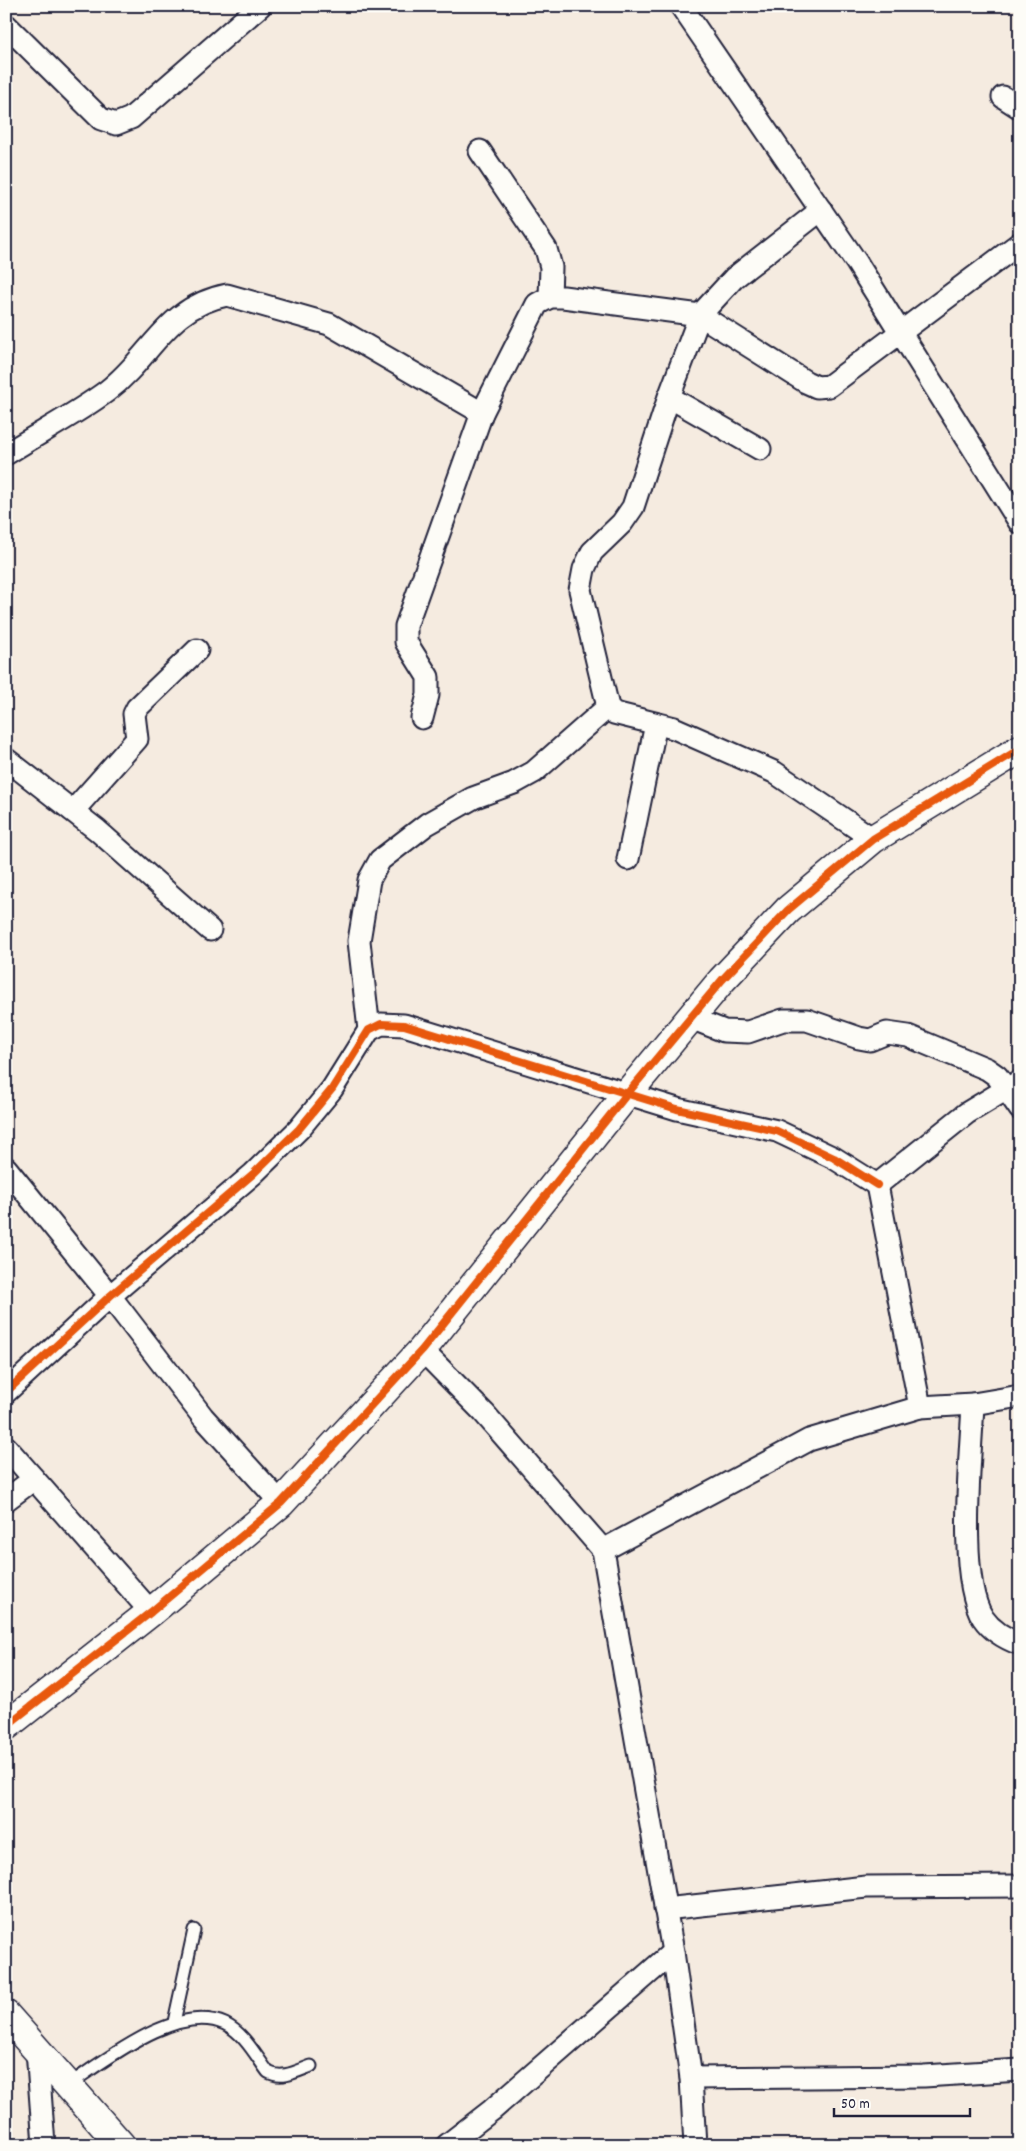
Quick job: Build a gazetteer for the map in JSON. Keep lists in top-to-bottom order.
{
  "scale_bar": "50 m"
}
